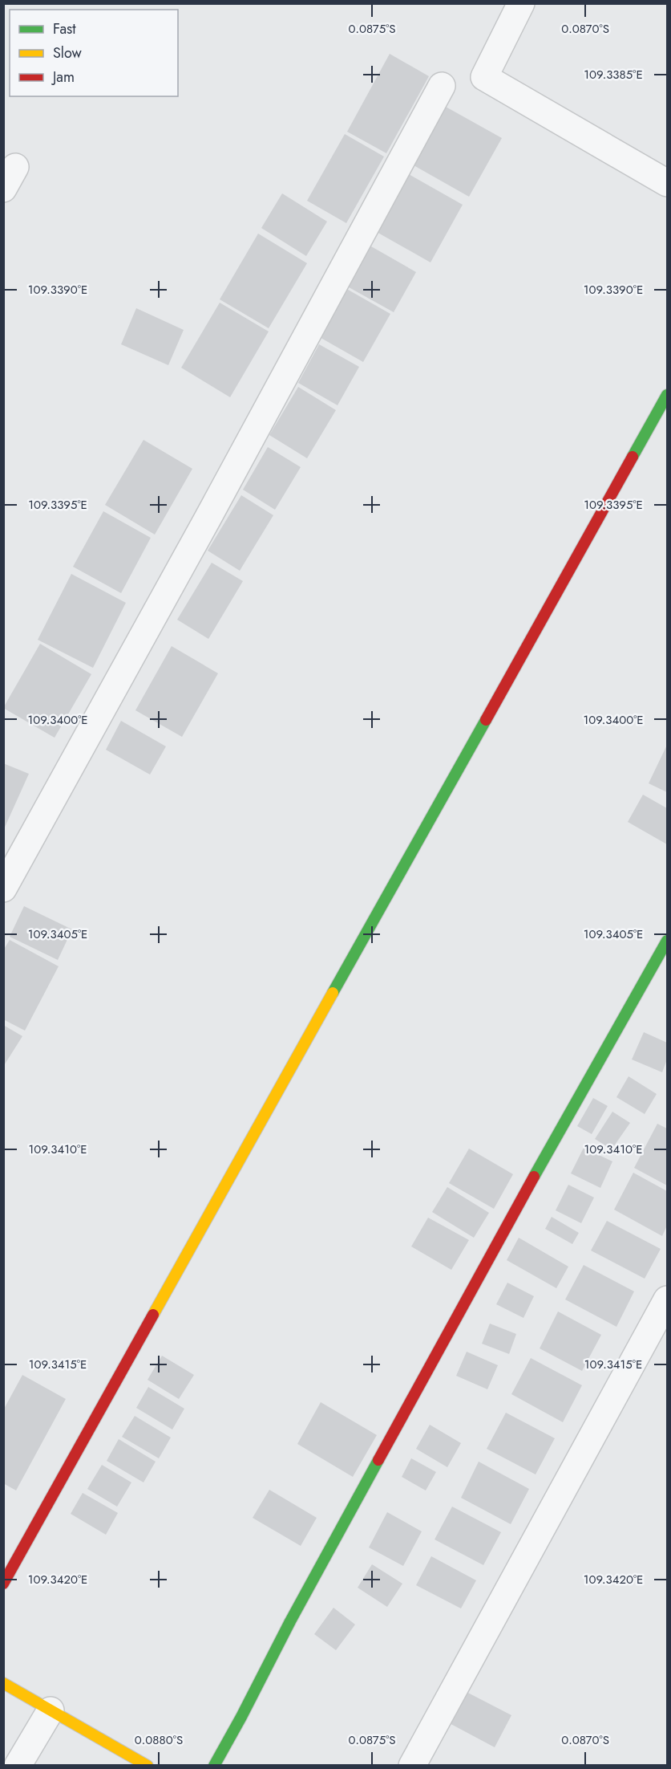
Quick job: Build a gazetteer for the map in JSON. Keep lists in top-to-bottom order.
{
  "legend": ["Fast", "Slow", "Jam"],
  "coordinates": [
    "0.0875°S",
    "0.0870°S",
    "109.3385°E",
    "109.3390°E",
    "109.3395°E",
    "109.3400°E",
    "109.3405°E",
    "109.3410°E",
    "109.3415°E",
    "109.3420°E",
    "0.0880°S"
  ]
}
